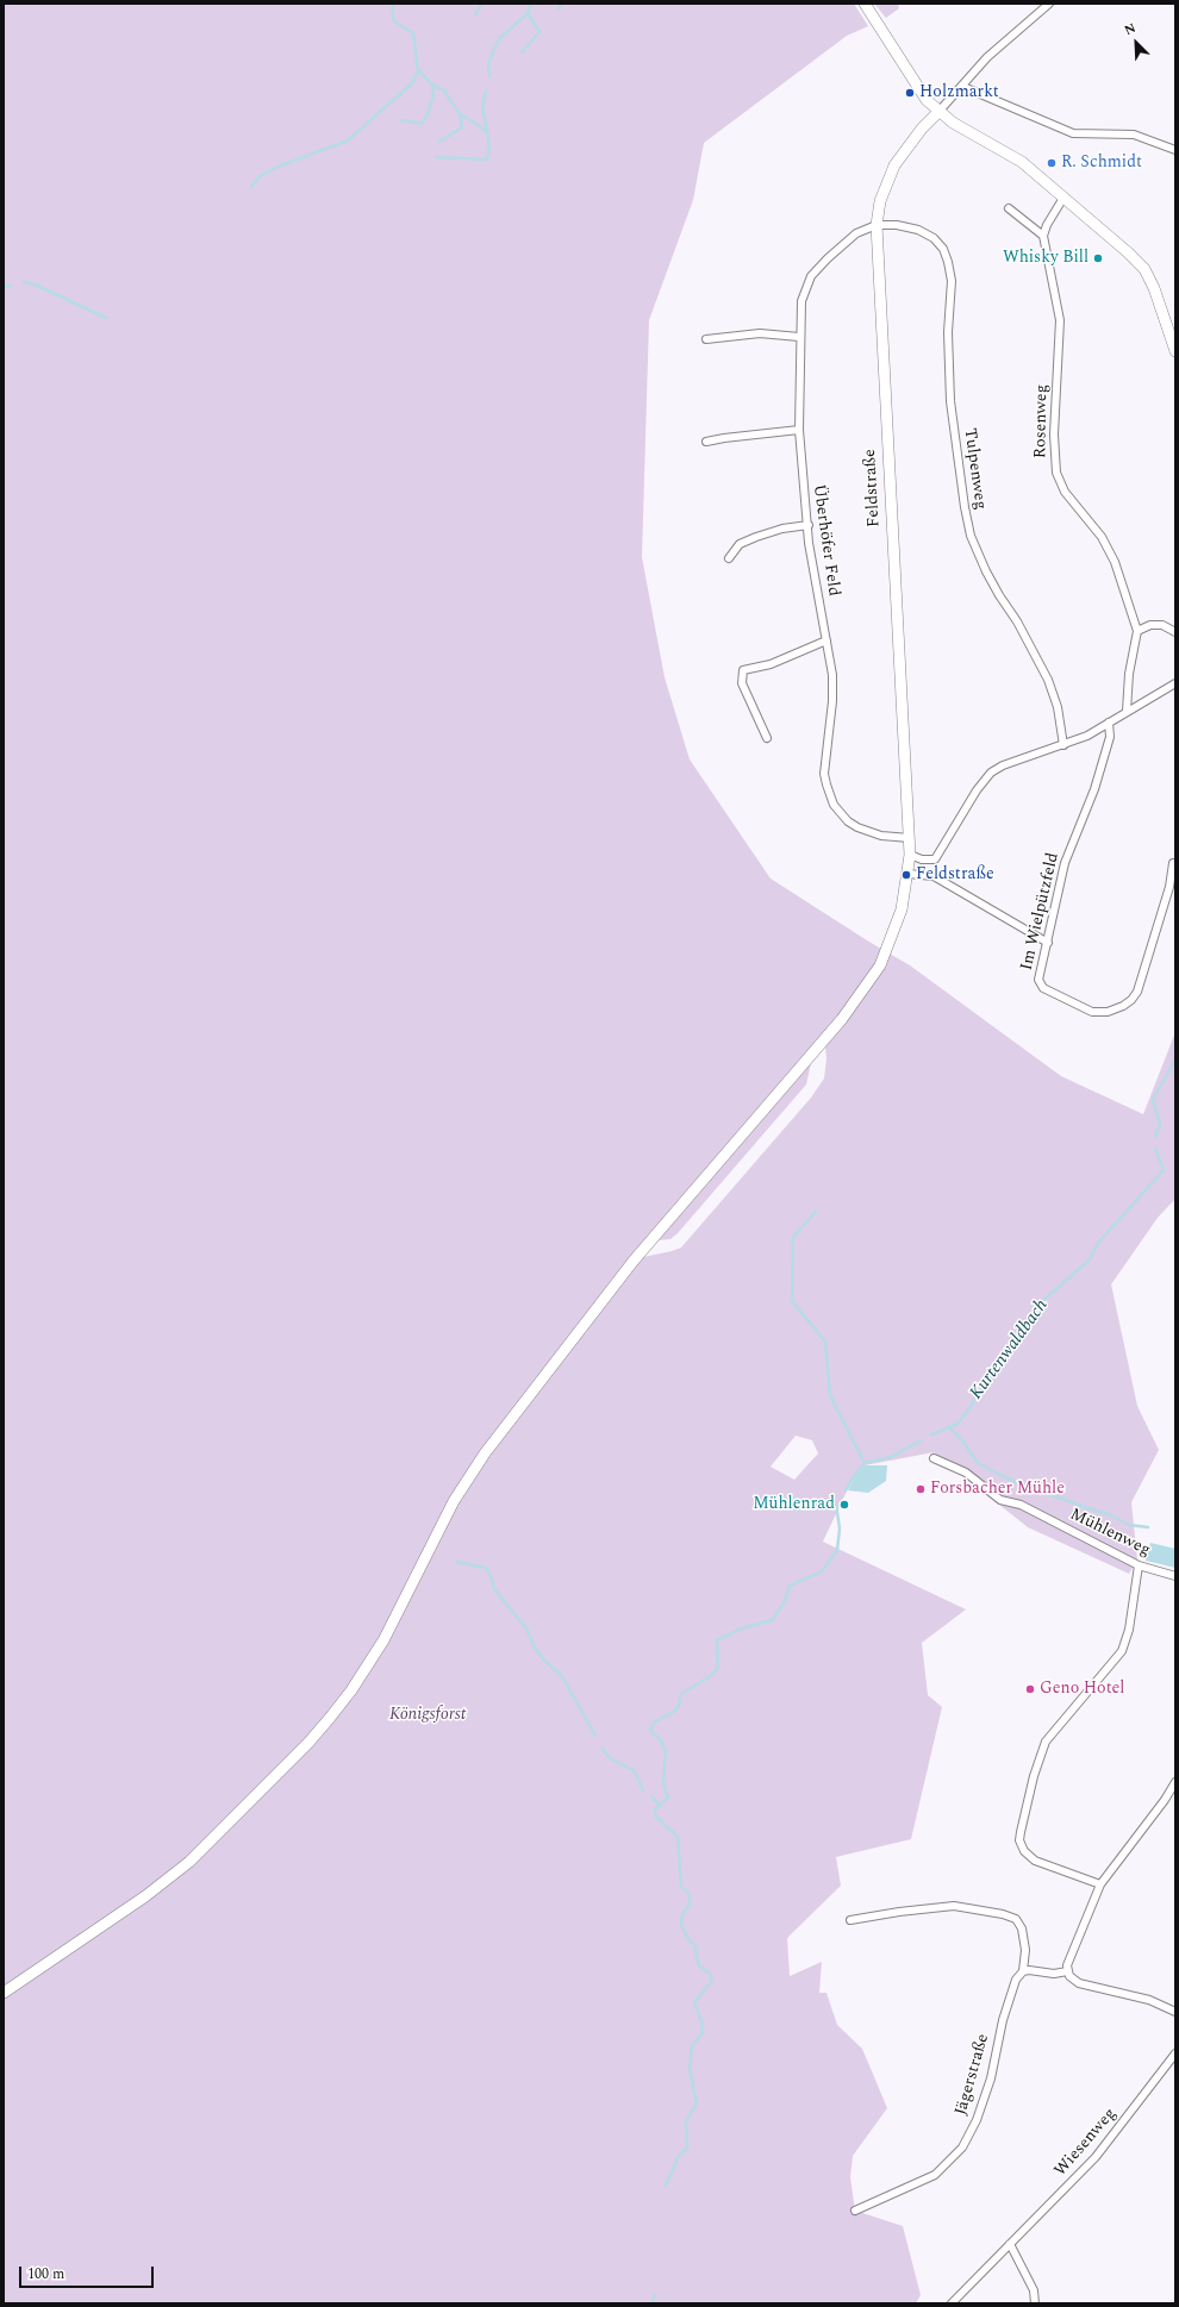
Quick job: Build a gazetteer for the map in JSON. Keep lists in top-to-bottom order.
{
  "streets": {
    "main road": ["Feldstraße"],
    "street": [
      "Rosenweg",
      "Tulpenweg",
      "Überhöfer Feld",
      "Im Wielpützfeld",
      "Mühlenweg",
      "Jägerstraße",
      "Wiesenweg"
    ]
  },
  "crossings": [
    ["Tulpenweg", "Feldstraße"],
    ["Tulpenweg", "Überhöfer Feld"],
    ["Feldstraße", "Überhöfer Feld"]
  ],
  "water": ["Kurtenwaldbach"],
  "parks": ["Königsforst"],
  "places": [
    "Holzmarkt",
    "R. Schmidt",
    "Whisky Bill",
    "Feldstraße",
    "Forsbacher Mühle",
    "Mühlenrad",
    "Geno Hotel"
  ],
  "scale_bar": "100 m",
  "north": "top left"
}
